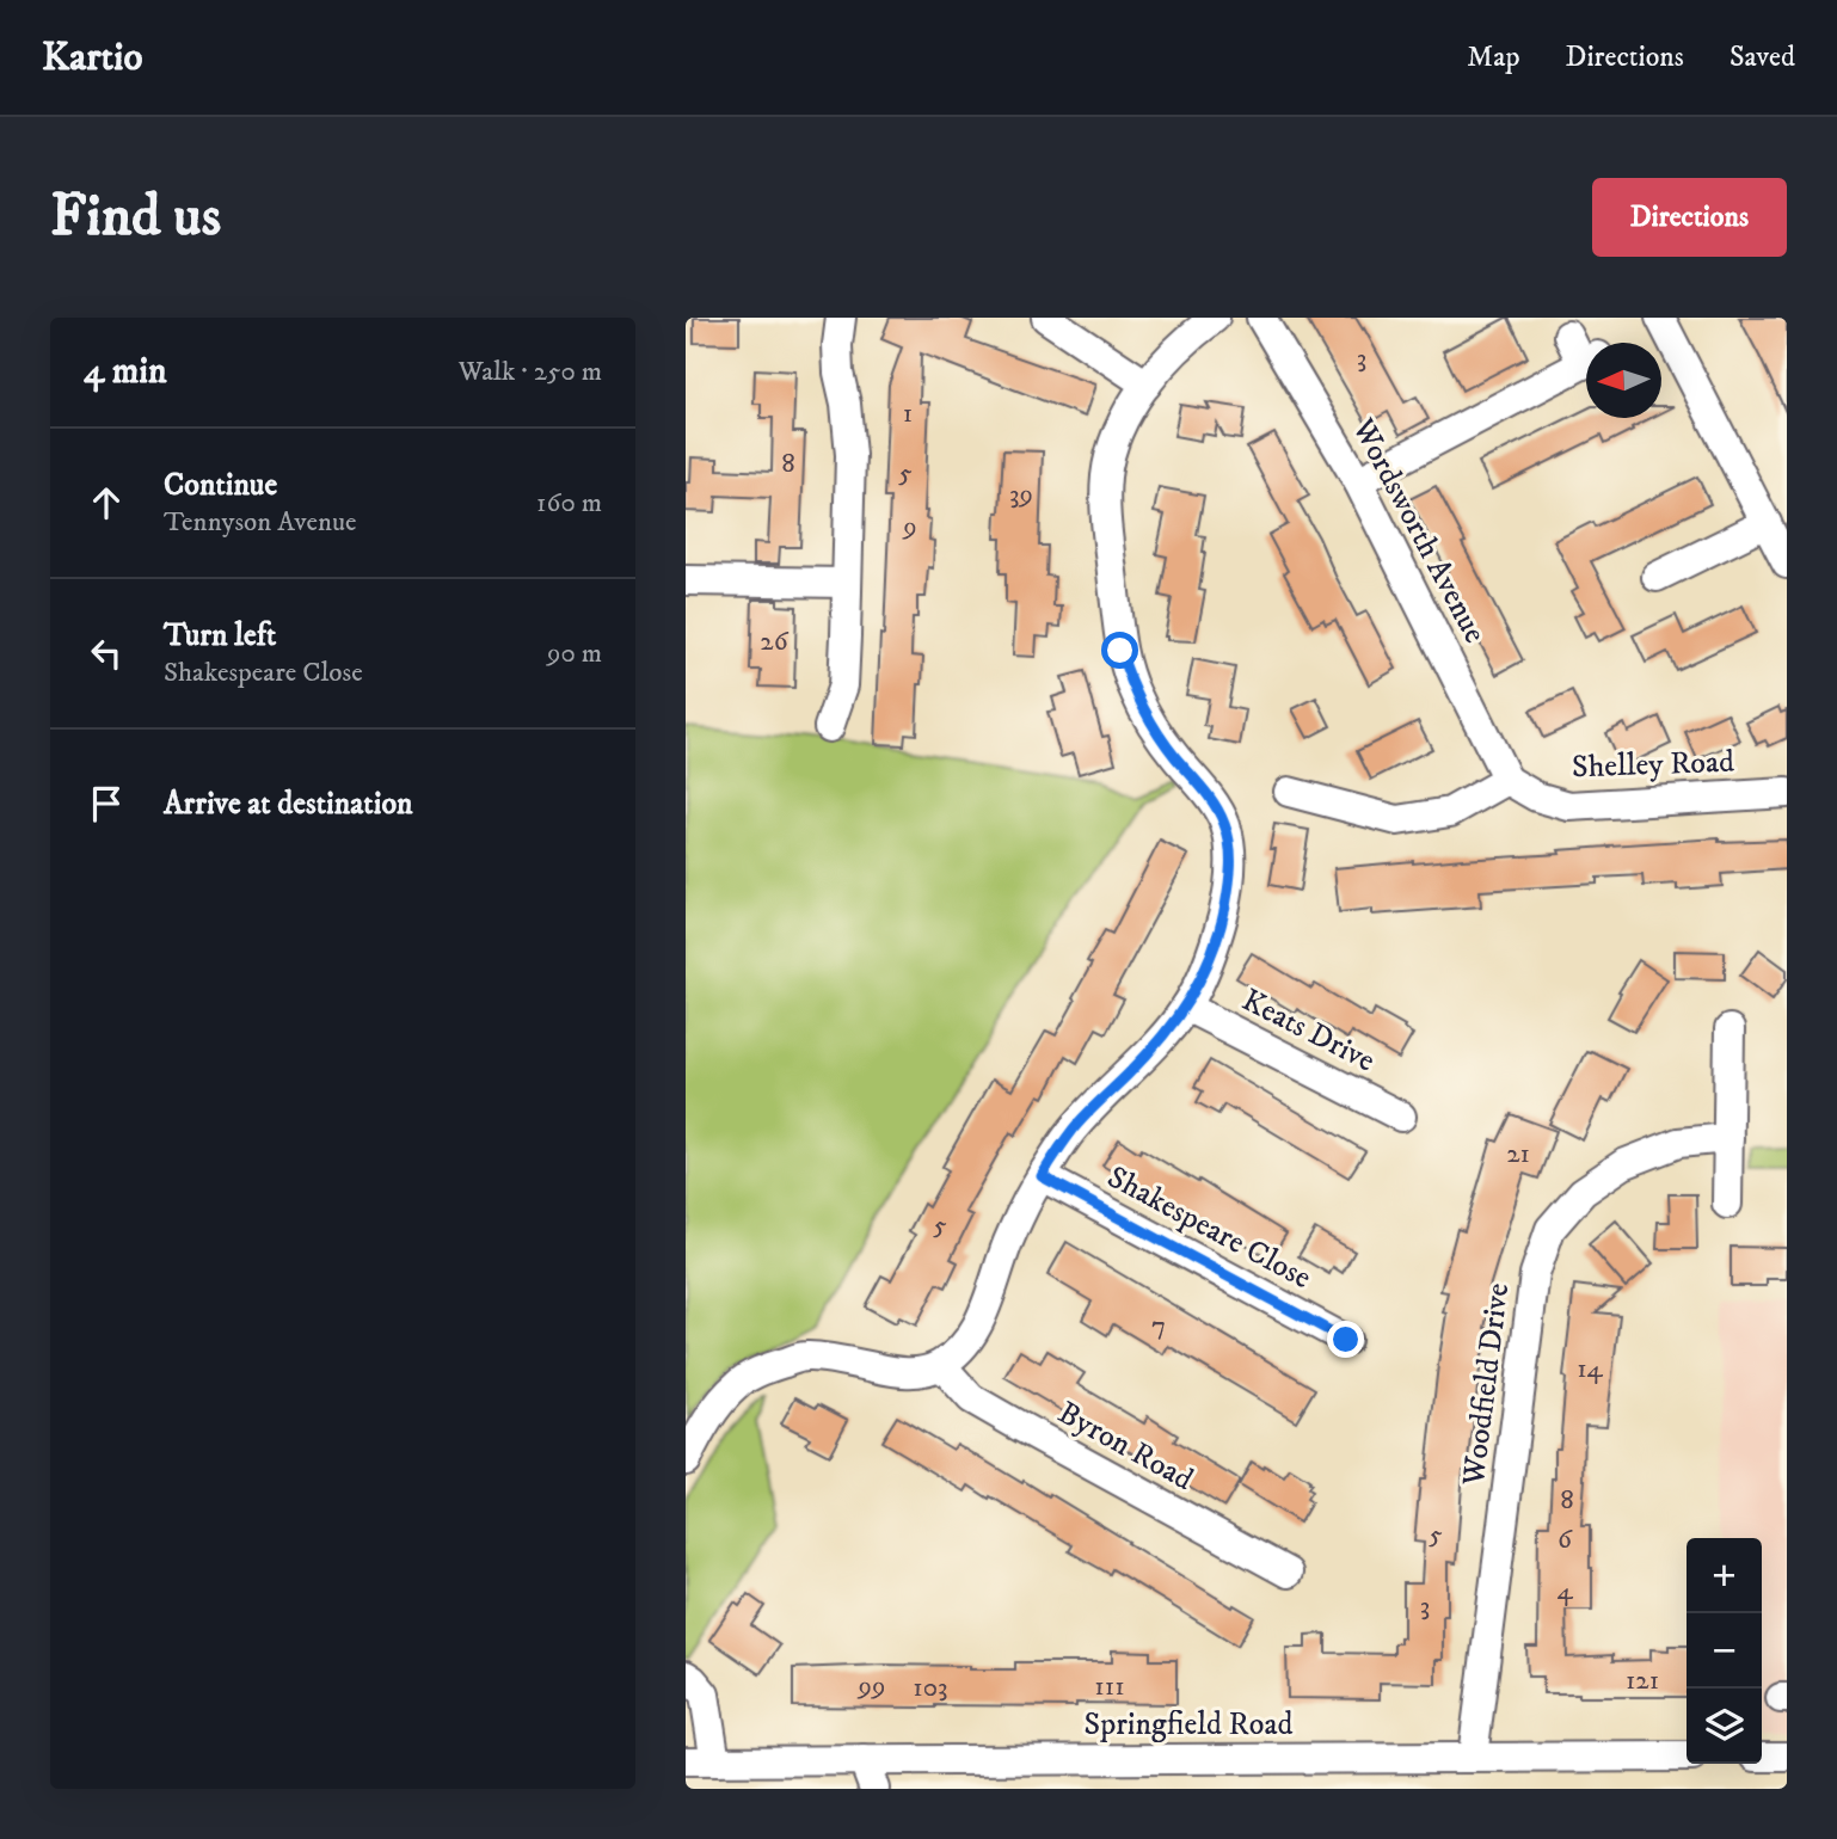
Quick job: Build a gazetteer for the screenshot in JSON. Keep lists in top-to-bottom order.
{
  "streets": {
    "street": [
      "Wordsworth Avenue",
      "Shelley Road",
      "Keats Drive",
      "Shakespeare Close",
      "Woodfield Drive",
      "Byron Road",
      "Springfield Road"
    ]
  },
  "crossings": [
    ["Wordsworth Avenue", "Shelley Road"],
    ["Woodfield Drive", "Springfield Road"]
  ],
  "house_numbers": [
    "3",
    "1",
    "8",
    "5",
    "39",
    "9",
    "26",
    "21",
    "5",
    "7",
    "14",
    "8",
    "5",
    "6",
    "4",
    "3",
    "121",
    "99",
    "111",
    "103"
  ],
  "north": "left",
  "page": {
    "header": "Kartio",
    "nav": ["Map", "Directions", "Saved"],
    "buttons": "Directions",
    "title": "Find us",
    "heading": ["4 min", "Walk · 250 m"],
    "list": [
      ["Continue", "Tennyson Avenue", "160 m"],
      ["Turn left", "Shakespeare Close", "90 m"],
      "Arrive at destination"
    ],
    "map_buttons": ["+", "−"]
  }
}
